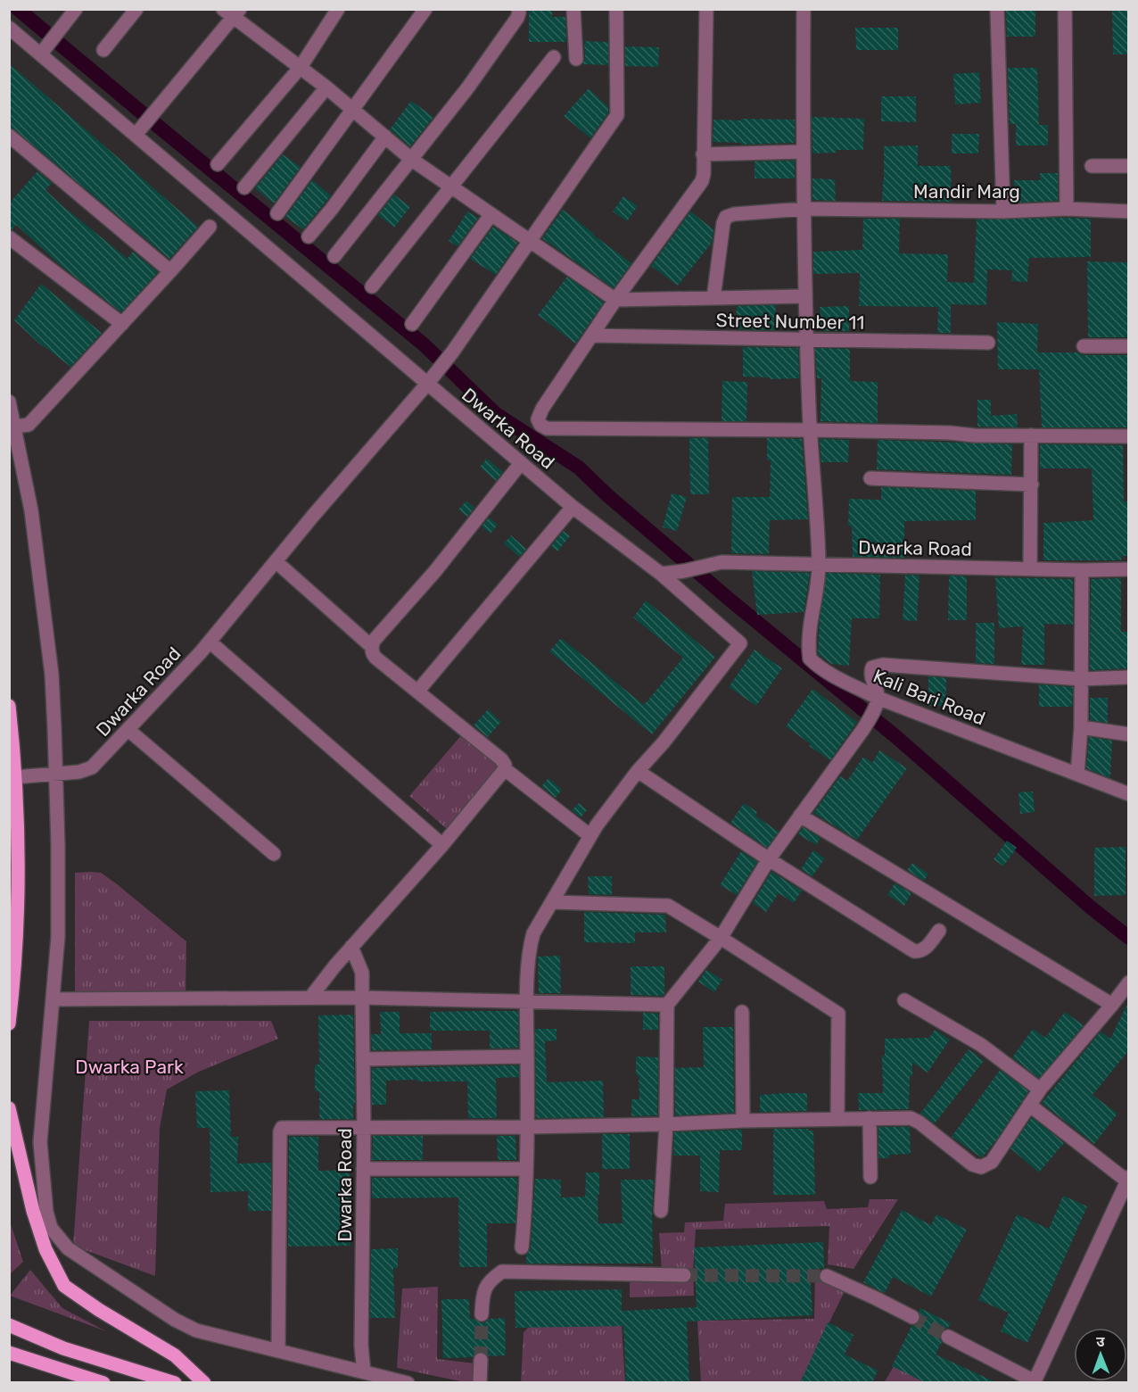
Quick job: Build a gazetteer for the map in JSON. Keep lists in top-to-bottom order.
{
  "streets": {
    "street": [
      "Mandir Marg",
      "Street Number 11",
      "Dwarka Road",
      "Kali Bari Road"
    ]
  },
  "crossings": [
    ["Dwarka Road", "Kali Bari Road"]
  ],
  "parks": ["Dwarka Park"],
  "north": "top"
}
